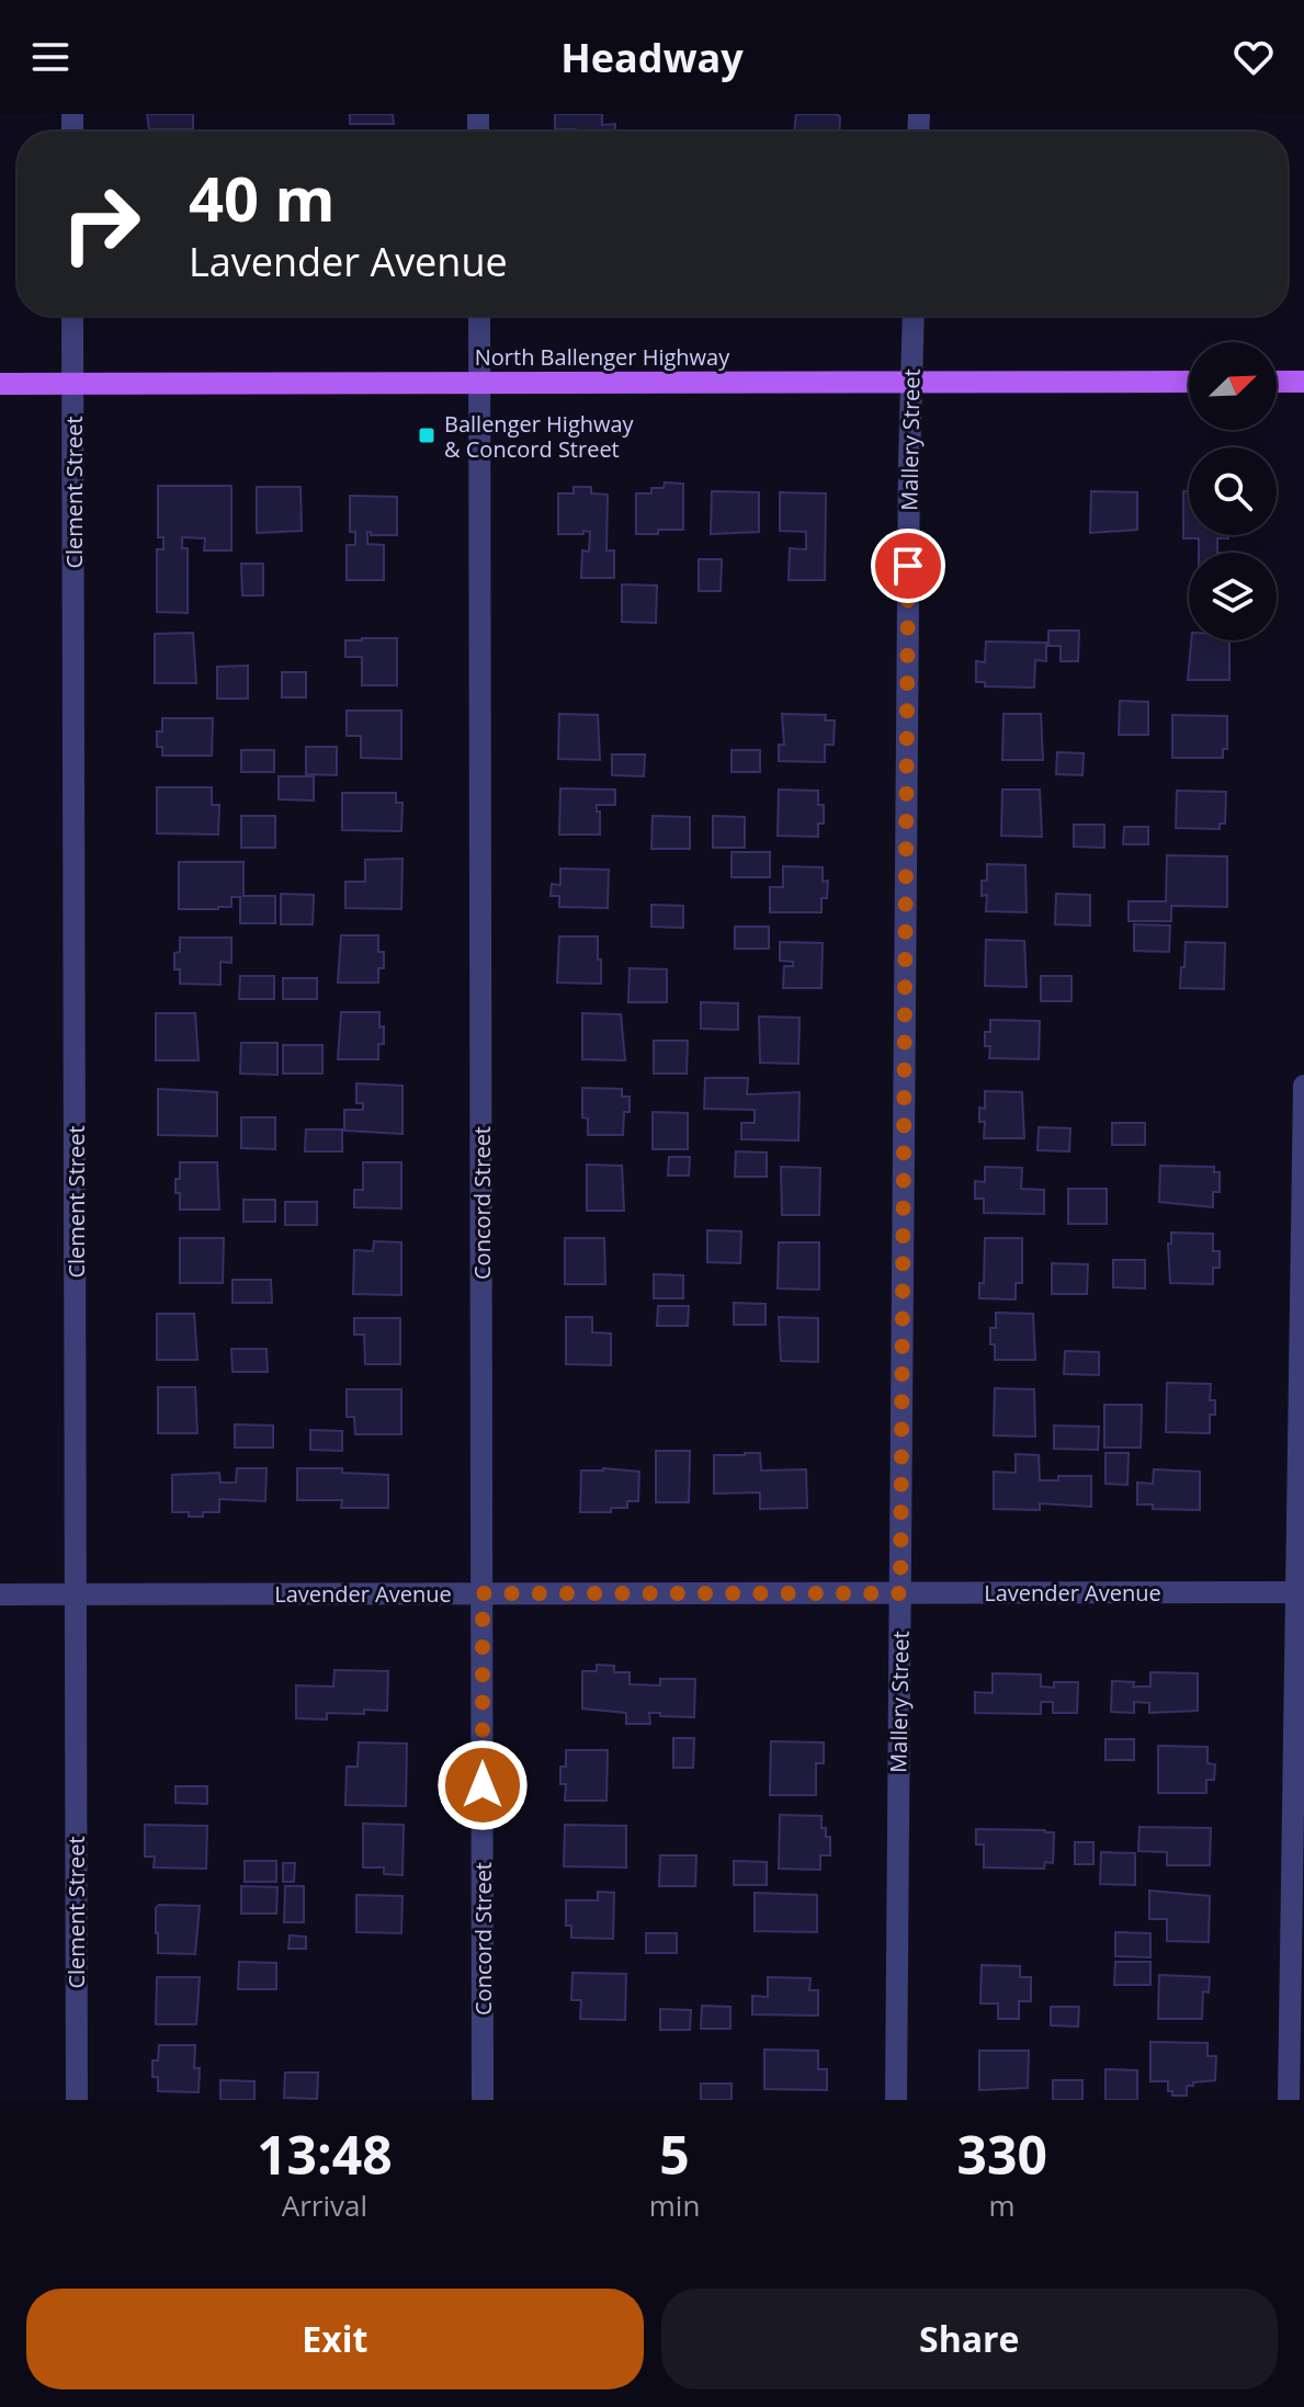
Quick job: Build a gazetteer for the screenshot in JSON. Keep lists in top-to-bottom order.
{
  "streets": {
    "main road": ["North Ballenger Highway"],
    "street": [
      "Mallery Street",
      "Clement Street",
      "Concord Street",
      "Lavender Avenue"
    ]
  },
  "crossings": [
    ["North Ballenger Highway", "Mallery Street"],
    ["North Ballenger Highway", "Clement Street"],
    ["North Ballenger Highway", "Concord Street"],
    ["Mallery Street", "Lavender Avenue"],
    ["Clement Street", "Lavender Avenue"],
    ["Concord Street", "Lavender Avenue"]
  ],
  "places": {
    "transit": ["Ballenger Highway & Concord Street"]
  },
  "north": "top right",
  "page": {
    "header": "Headway",
    "turn": ["40 m", "Lavender Avenue"],
    "eta": [
      "13:48",
      "Arrival",
      "5",
      "min",
      "330",
      "m"
    ],
    "buttons": ["Exit", "Share"]
  }
}
